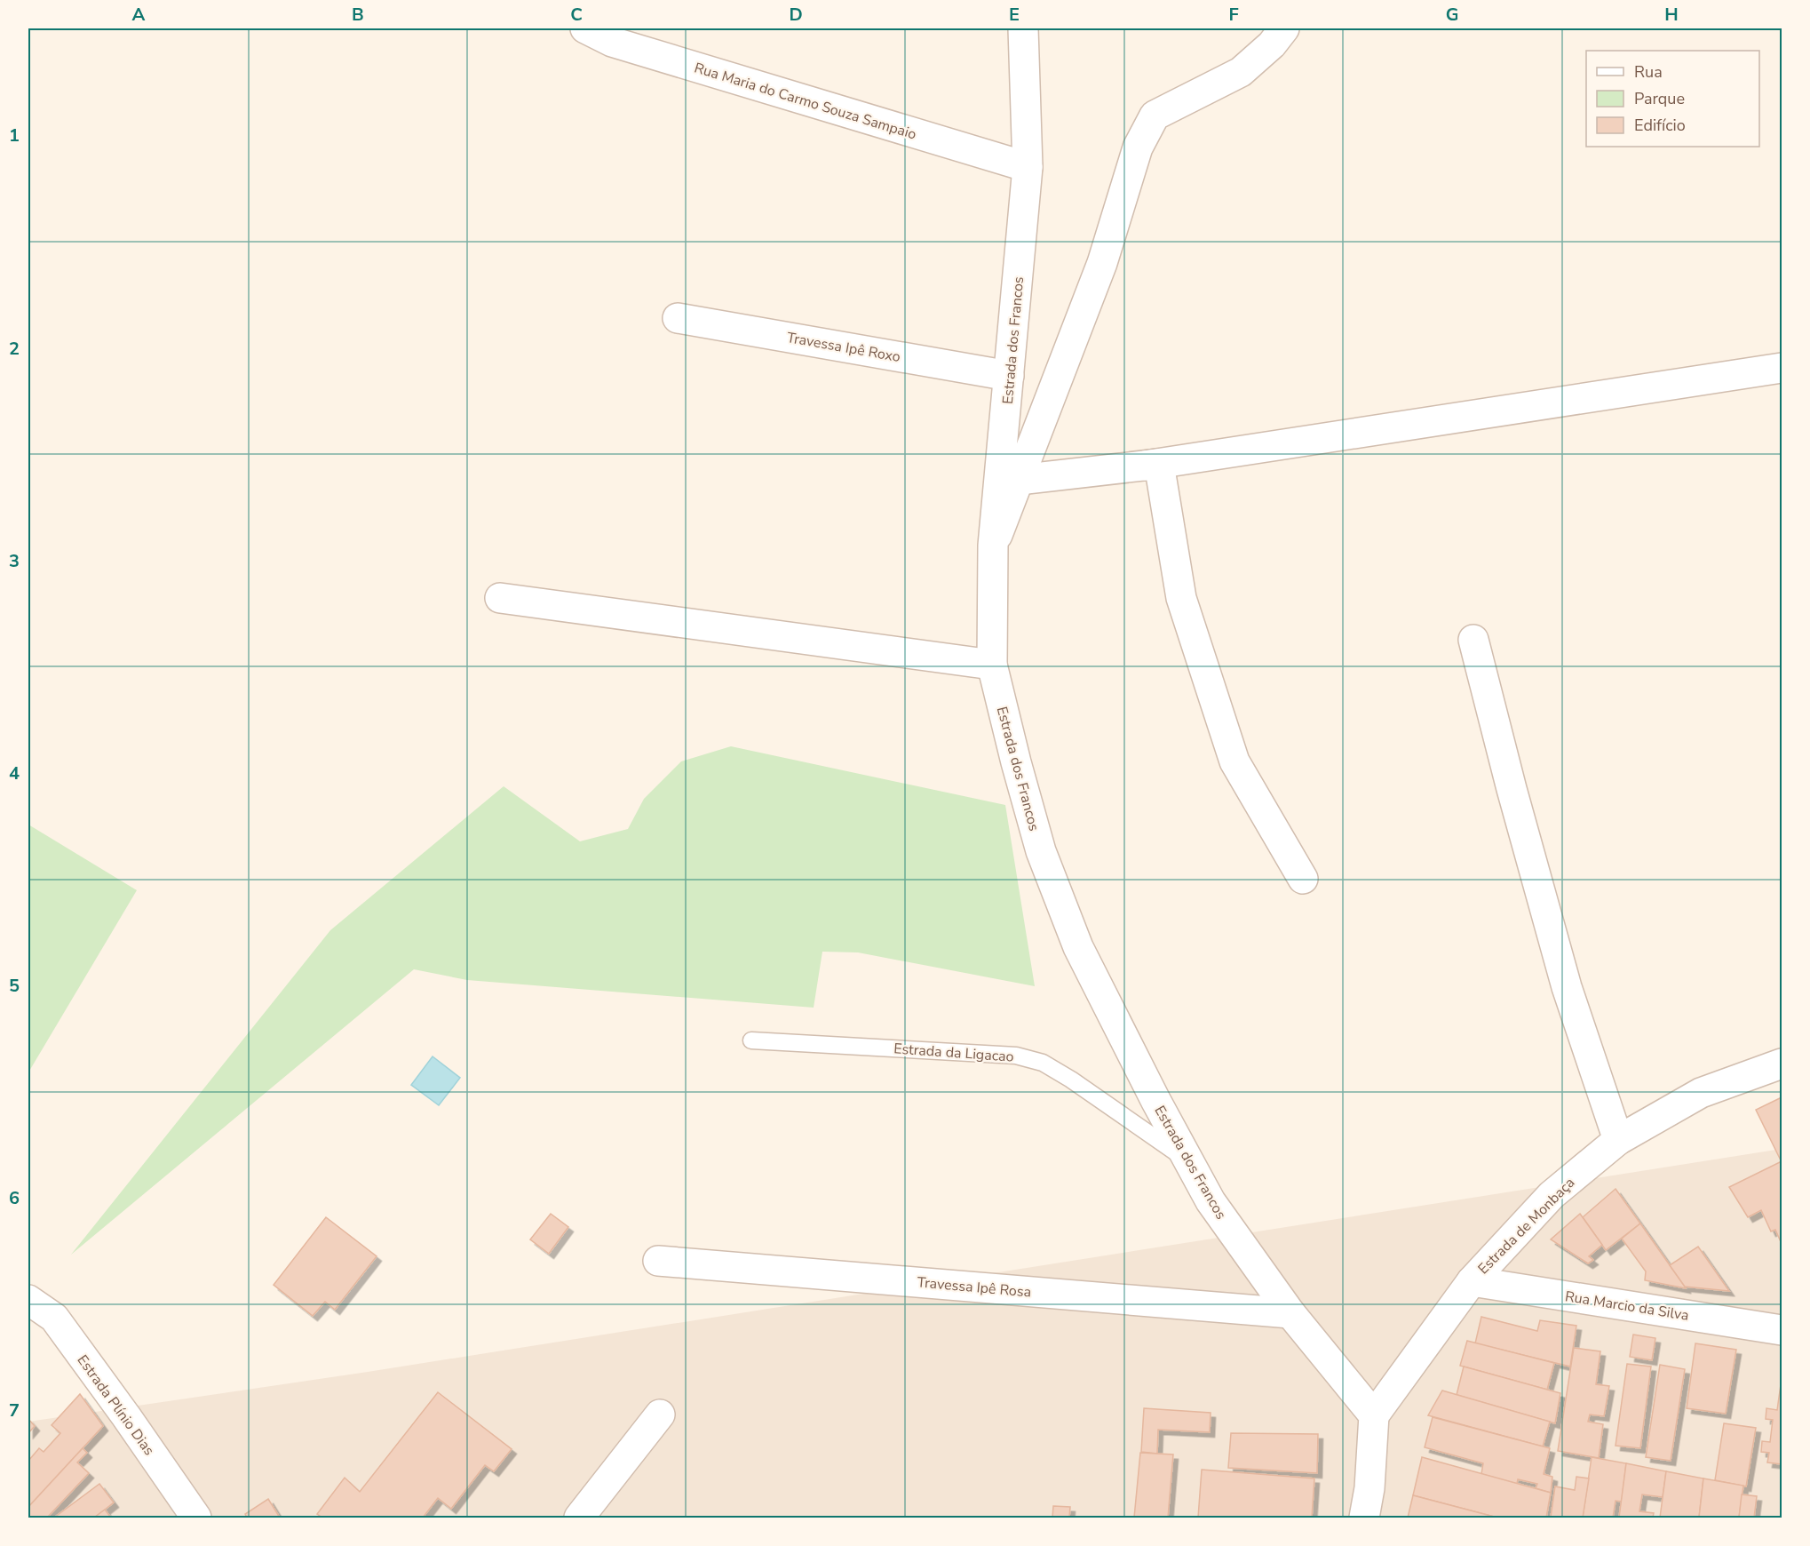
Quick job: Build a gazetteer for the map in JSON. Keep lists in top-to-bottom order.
{
  "streets": {
    "street": [
      "Rua Maria do Carmo Souza Sampaio",
      "Estrada dos Francos",
      "Travessa Ipê Roxo",
      "Estrada de Monbaça",
      "Travessa Ipê Rosa",
      "Rua Marcio da Silva",
      "Estrada Plínio Dias"
    ],
    "lane": ["Estrada da Ligacao"]
  },
  "crossings": [
    ["Rua Maria do Carmo Souza Sampaio", "Estrada dos Francos"],
    ["Estrada dos Francos", "Travessa Ipê Roxo"],
    ["Estrada dos Francos", "Estrada da Ligacao"],
    ["Estrada dos Francos", "Estrada de Monbaça"],
    ["Estrada dos Francos", "Travessa Ipê Rosa"],
    ["Estrada de Monbaça", "Rua Marcio da Silva"]
  ],
  "legend": ["Rua", "Parque", "Edifício"],
  "grid": {
    "columns": [
      "A",
      "B",
      "C",
      "D",
      "E",
      "F",
      "G",
      "H"
    ],
    "rows": [
      "1",
      "2",
      "3",
      "4",
      "5",
      "6",
      "7"
    ]
  }
}
